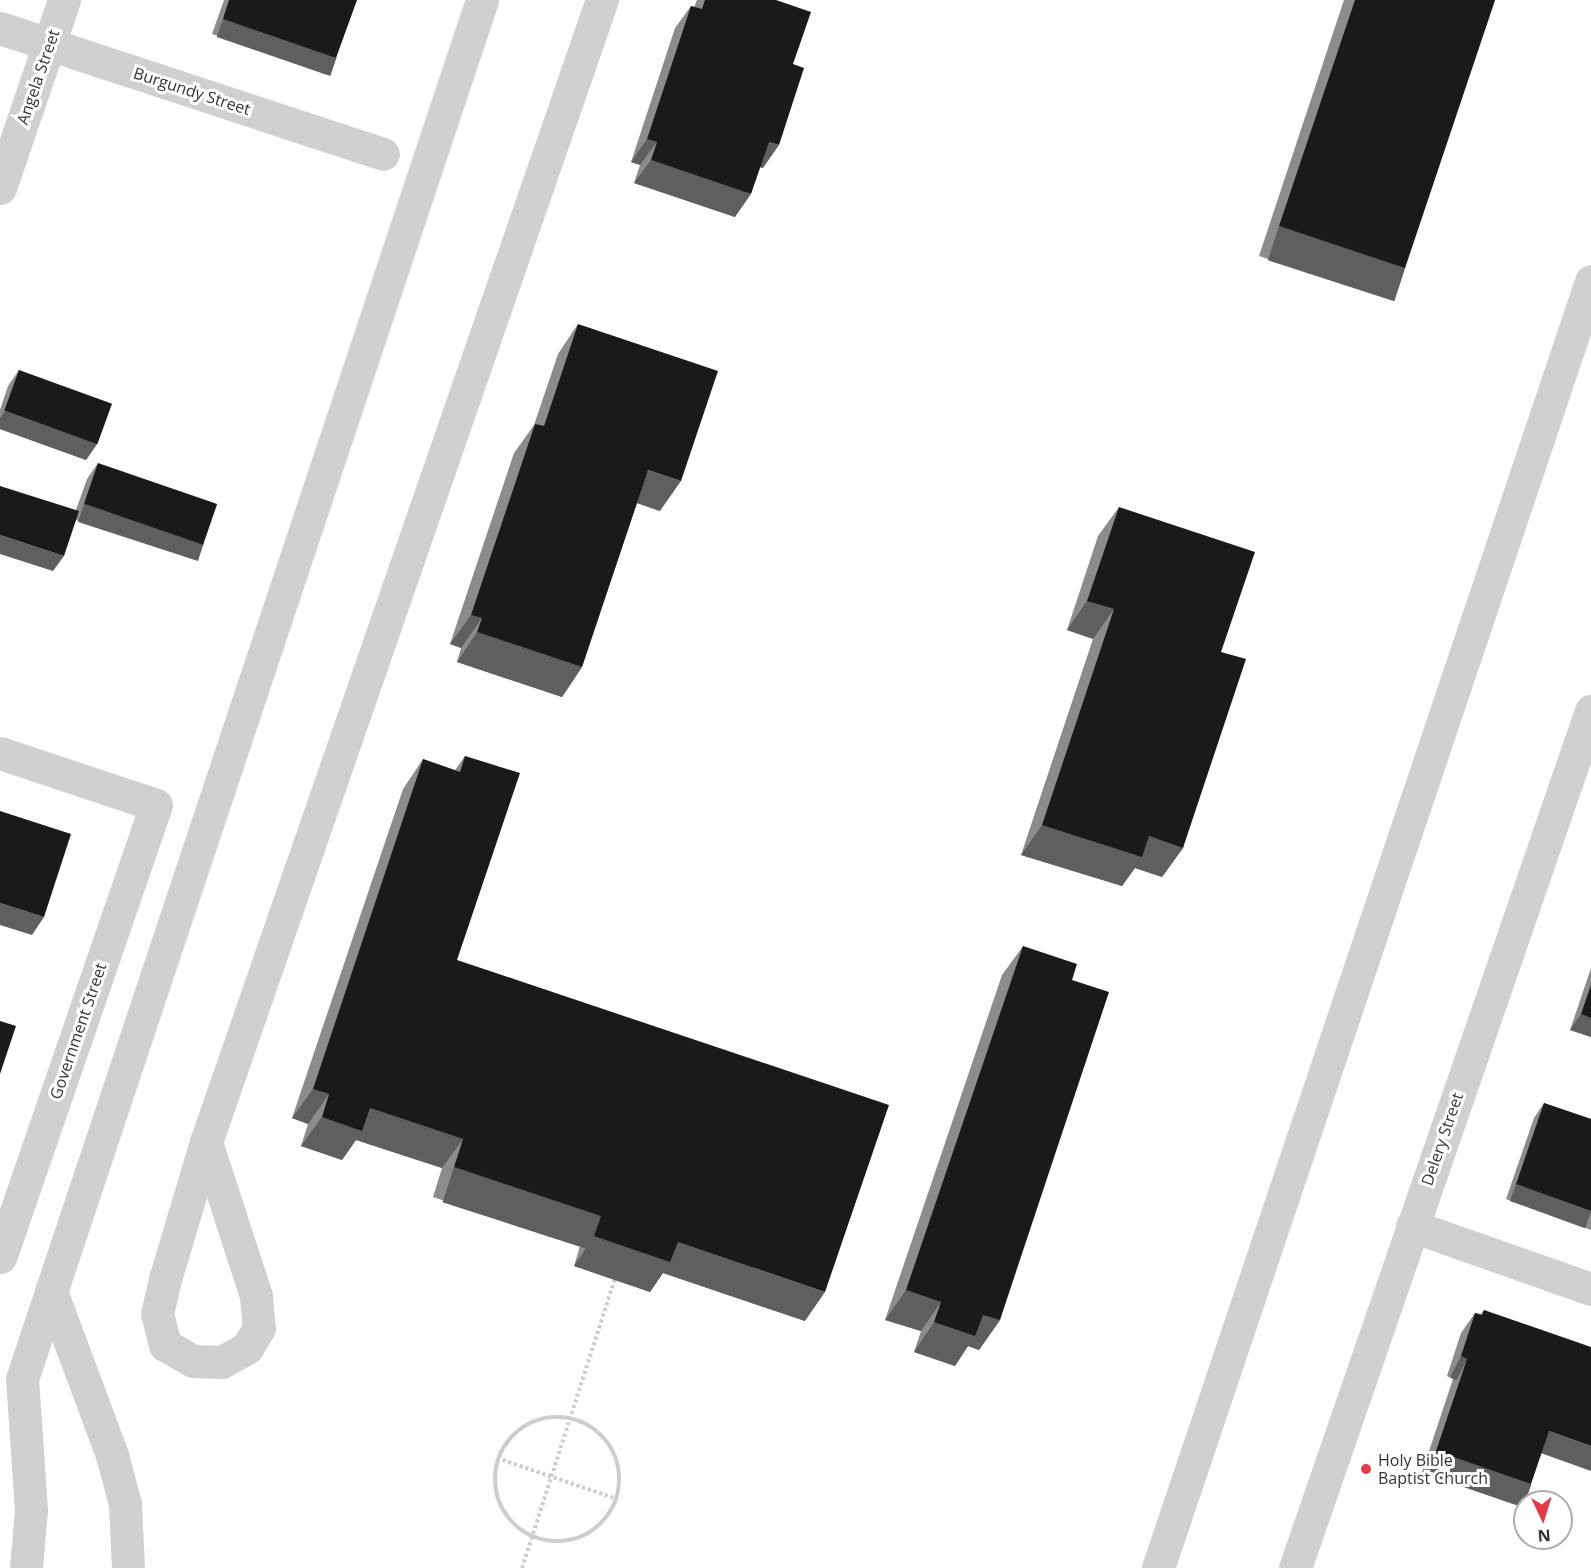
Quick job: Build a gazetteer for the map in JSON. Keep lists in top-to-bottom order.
{
  "streets": {
    "street": [
      "Angela Street",
      "Burgundy Street",
      "Government Street",
      "Delery Street"
    ]
  },
  "crossings": [
    ["Angela Street", "Burgundy Street"]
  ],
  "places": ["Holy Bible Baptist Church"],
  "north": "bottom"
}
